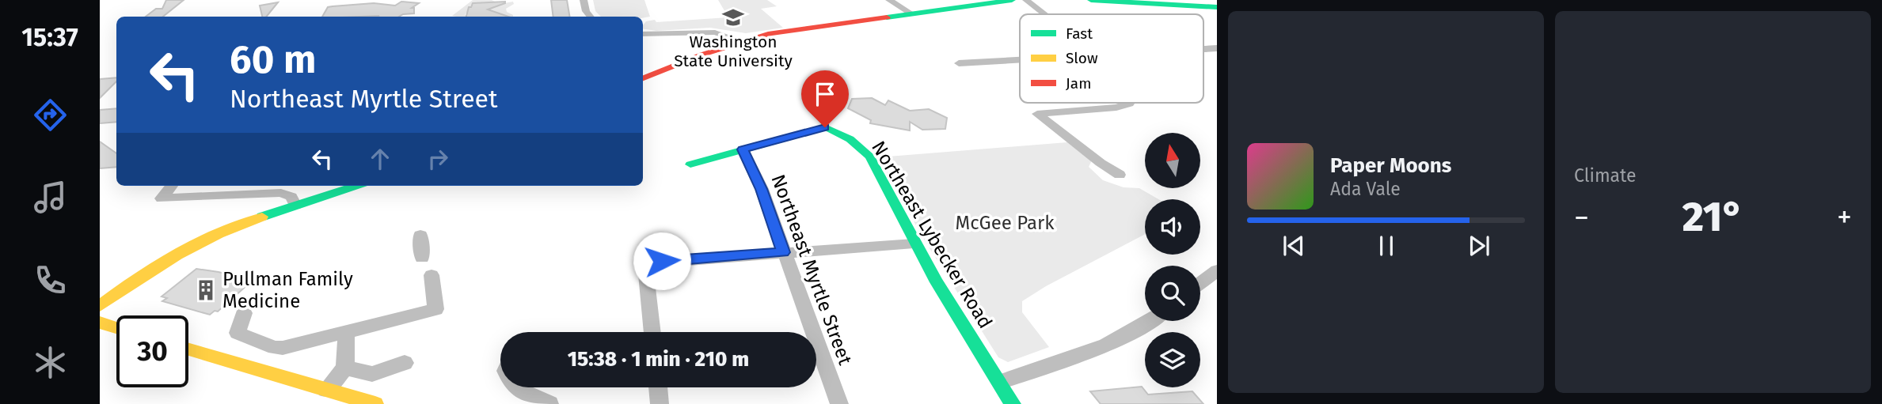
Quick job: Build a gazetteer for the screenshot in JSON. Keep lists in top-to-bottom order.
{
  "streets": {
    "street": ["Northeast Lybecker Road", "Northeast Myrtle Street"]
  },
  "crossings": [
    ["Northeast Lybecker Road", "Northeast Myrtle Street"]
  ],
  "parks": ["McGee Park"],
  "places": {
    "school or university": ["Washington State University"],
    "building": ["Pullman Family Medicine"]
  },
  "legend": ["Fast", "Slow", "Jam"],
  "north": "top",
  "page": {
    "tabs": "15:37",
    "tile": "Climate",
    "turn": ["60 m", "Northeast Myrtle Street"],
    "song": ["Paper Moons", "Ada Vale"],
    "heat": ["−", "21°", "+"],
    "limit": "30",
    "trip": "15:38 · 1 min · 210 m"
  }
}
